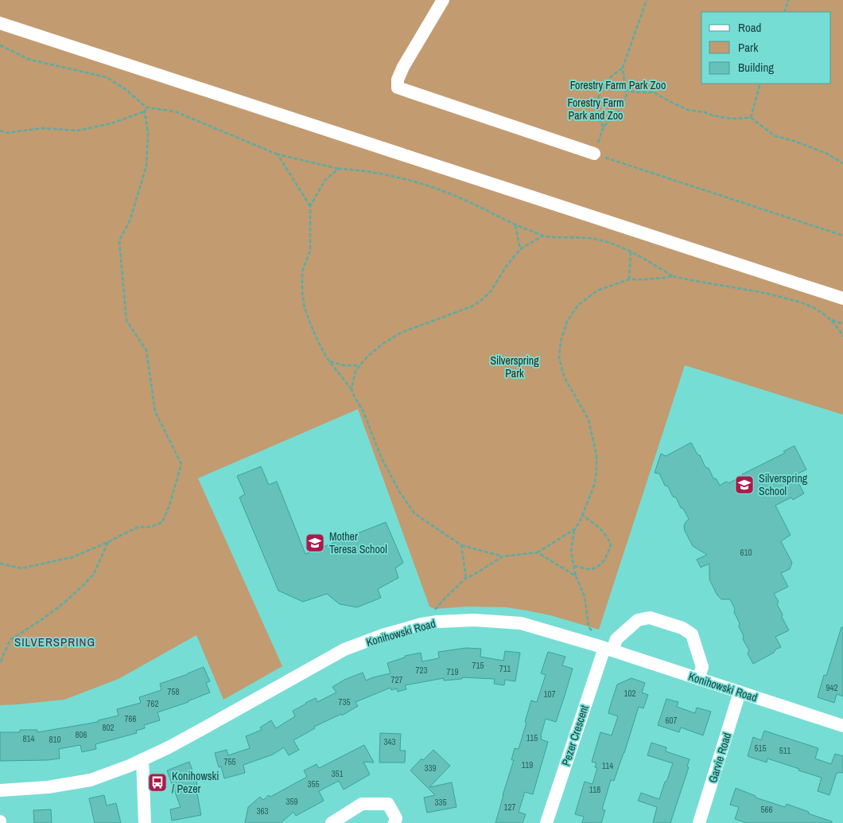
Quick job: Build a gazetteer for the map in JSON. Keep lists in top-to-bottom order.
{
  "streets": {
    "street": ["Konihowski Road", "Pezer Crescent", "Garvie Road"]
  },
  "crossings": [
    ["Konihowski Road", "Pezer Crescent"],
    ["Konihowski Road", "Garvie Road"]
  ],
  "districts": ["SILVERSPRING"],
  "parks": ["Forestry Farm Park Zoo", "Forestry Farm Park and Zoo", "Silverspring Park"],
  "places": {
    "school or university": ["Silverspring School", "Mother Teresa School"],
    "bus stop": ["Konihowski / Pezer"]
  },
  "house_numbers": [
    "610",
    "715",
    "711",
    "723",
    "719",
    "727",
    "942",
    "758",
    "102",
    "107",
    "735",
    "762",
    "766",
    "607",
    "802",
    "806",
    "115",
    "814",
    "810",
    "343",
    "515",
    "511",
    "755",
    "119",
    "114",
    "339",
    "351",
    "355",
    "118",
    "359",
    "335",
    "127",
    "566",
    "363"
  ],
  "legend": ["Road", "Park", "Building"]
}
